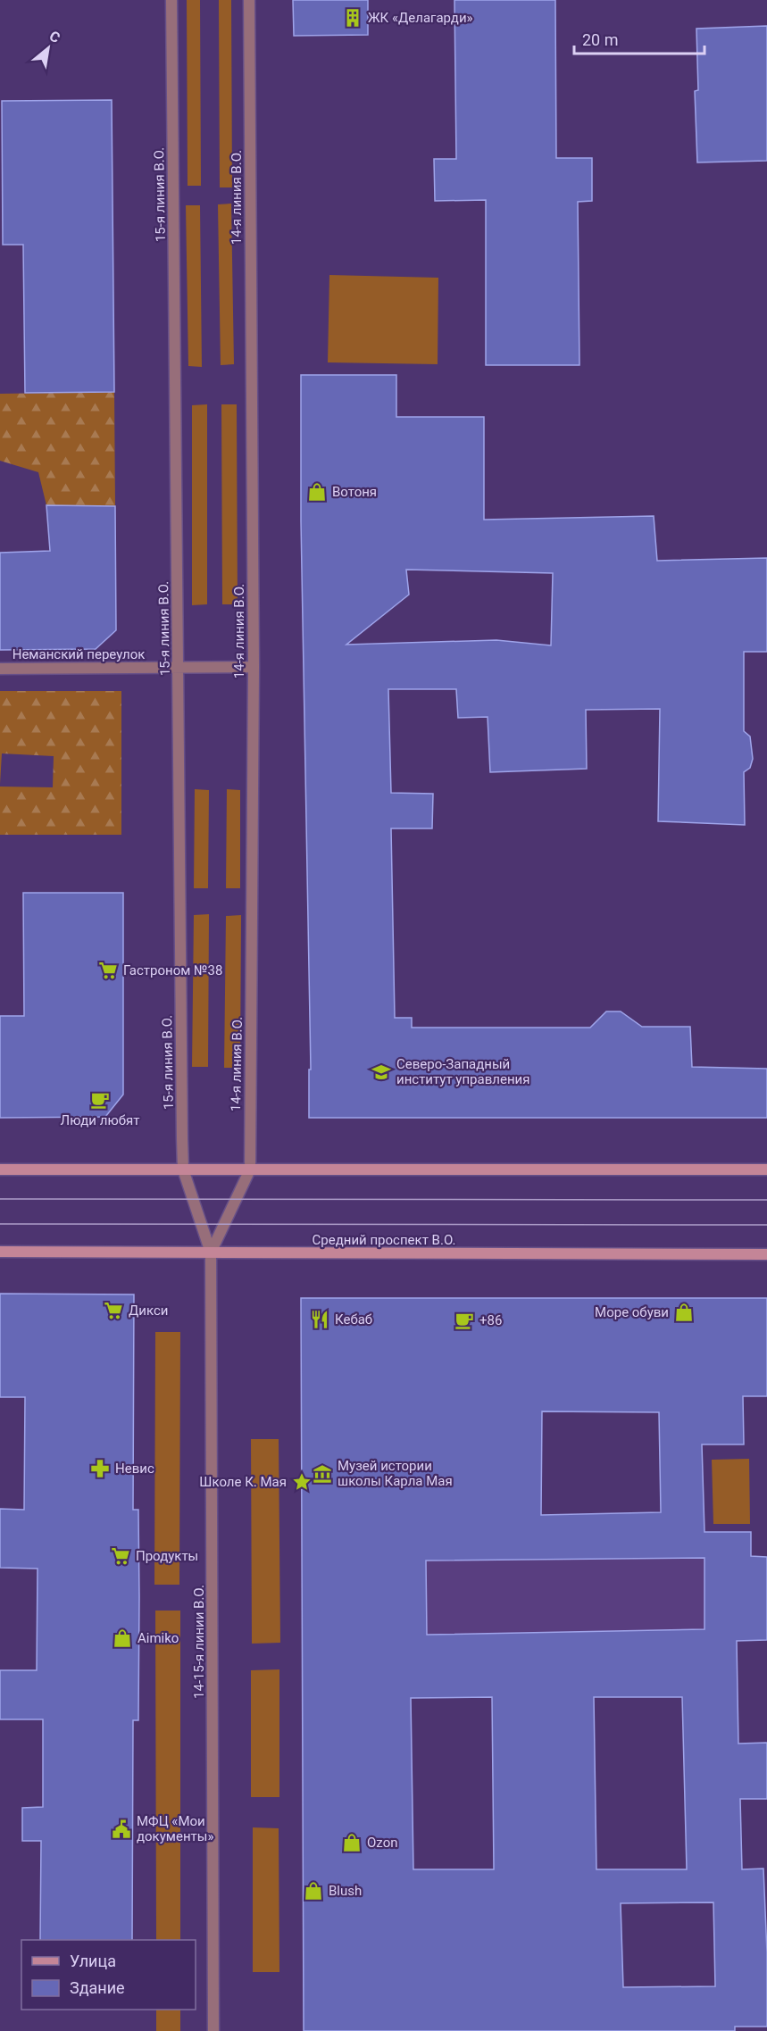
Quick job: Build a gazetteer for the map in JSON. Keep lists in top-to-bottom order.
{
  "streets": {
    "main road": ["Средний проспект В.О."],
    "street": [
      "15-я линия В.О.",
      "14-я линия В.О.",
      "Неманский переулок",
      "14-15-я линии В.О."
    ]
  },
  "crossings": [
    ["15-я линия В.О.", "14-я линия В.О."],
    ["15-я линия В.О.", "Неманский переулок"],
    ["15-я линия В.О.", "Средний проспект В.О."],
    ["15-я линия В.О.", "14-15-я линии В.О."],
    ["14-я линия В.О.", "Неманский переулок"],
    ["14-я линия В.О.", "Средний проспект В.О."],
    ["14-я линия В.О.", "14-15-я линии В.О."],
    ["Средний проспект В.О.", "14-15-я линии В.О."]
  ],
  "places": {
    "building": ["ЖК «Делагарди»"],
    "shop": [
      "Вотоня",
      "Море обуви",
      "Aimiko",
      "Ozon",
      "Blush"
    ],
    "supermarket": ["Гастроном №38", "Дикси", "Продукты"],
    "school or university": ["Северо-Западный институт управления"],
    "cafe": ["Люди любят", "+86"],
    "restaurant": ["Кебаб"],
    "pharmacy": ["Невис"],
    "museum": ["Музей истории школы Карла Мая"],
    "place": ["Школе К. Мая"],
    "public building": ["МФЦ «Мои документы»"]
  },
  "legend": ["Улица", "Здание"],
  "scale_bar": "20 m",
  "north": "top right"
}
